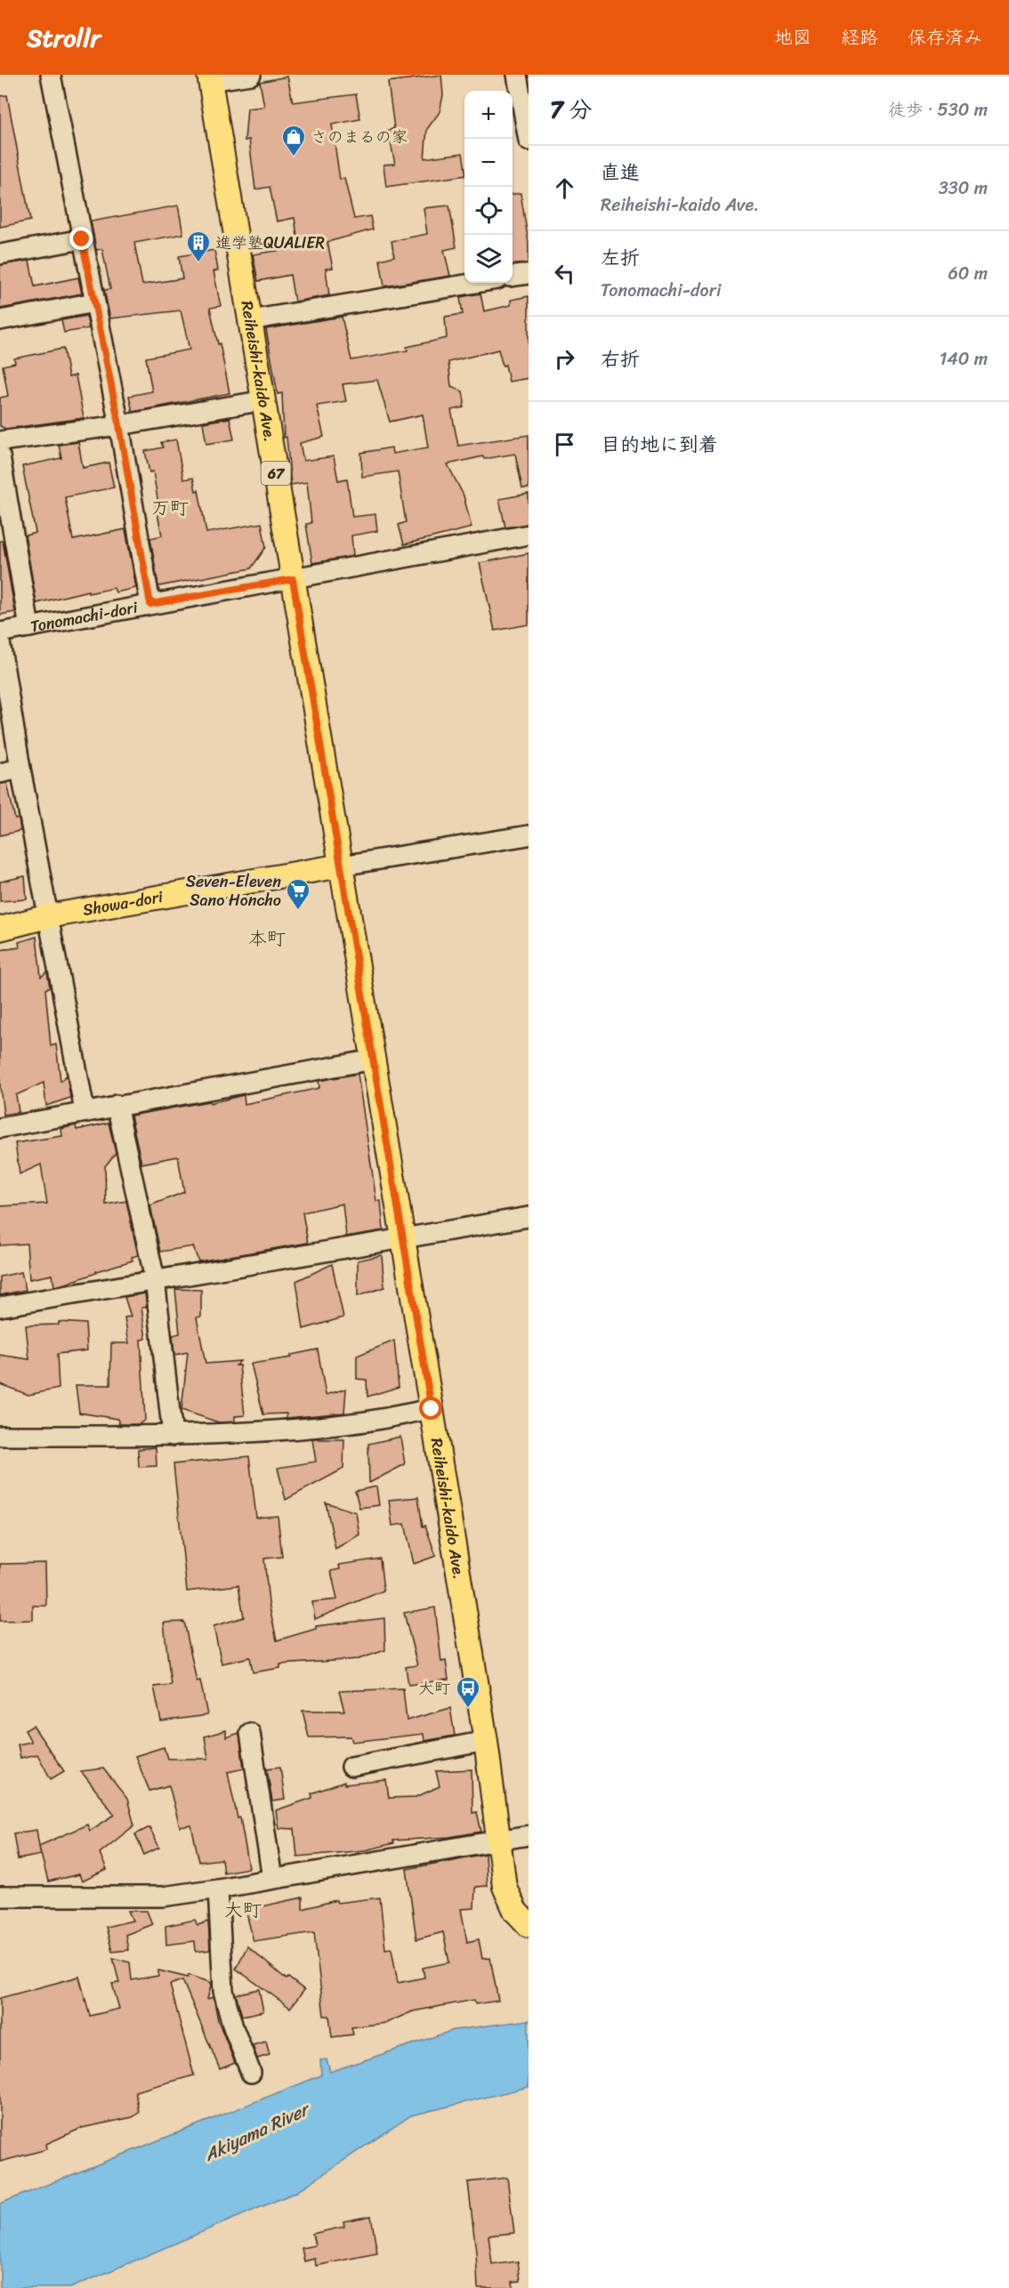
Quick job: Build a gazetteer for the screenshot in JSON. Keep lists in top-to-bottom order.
{
  "streets": {
    "main road": ["Reiheishi-kaido Ave.", "67", "Showa-dori"],
    "street": ["Tonomachi-dori"]
  },
  "crossings": [
    ["Reiheishi-kaido Ave.", "Tonomachi-dori"],
    ["Reiheishi-kaido Ave.", "Showa-dori"]
  ],
  "districts": ["万町", "本町", "大町"],
  "water": ["Akiyama River"],
  "places": {
    "shop": ["さのまるの家"],
    "building": ["進学塾QUALIER"],
    "supermarket": ["Seven-Eleven Sano Honcho"],
    "bus stop": ["大町"]
  },
  "page": {
    "header": "Strollr",
    "nav": ["地図", "経路", "保存済み"],
    "heading": ["7 分", "徒歩 · 530 m"],
    "map_buttons": ["+", "−"],
    "list": [
      ["直進", "Reiheishi-kaido Ave.", "330 m"],
      ["左折", "Tonomachi-dori", "60 m"],
      ["右折", "140 m"],
      "目的地に到着"
    ]
  }
}
